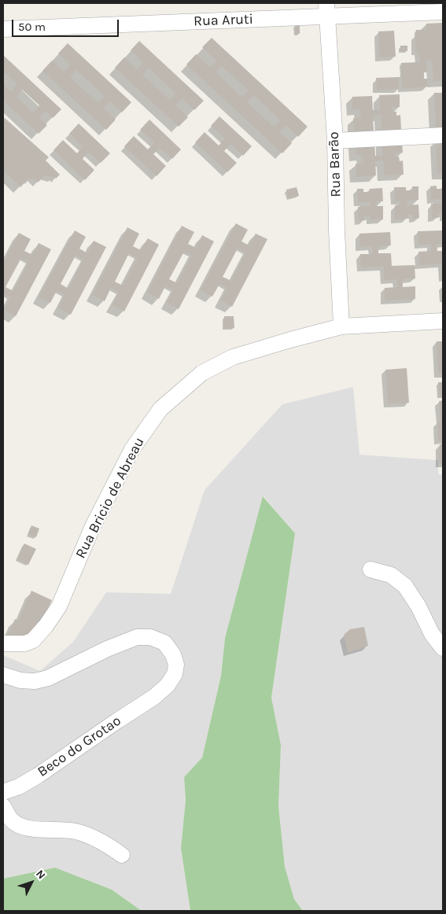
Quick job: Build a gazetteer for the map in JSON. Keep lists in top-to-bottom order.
{
  "streets": {
    "street": [
      "Rua Aruti",
      "Rua Barão",
      "Rua Bricio de Abreau",
      "Beco do Grotao"
    ]
  },
  "crossings": [
    ["Rua Aruti", "Rua Barão"],
    ["Rua Barão", "Rua Bricio de Abreau"]
  ],
  "scale_bar": "50 m",
  "north": "top right"
}
